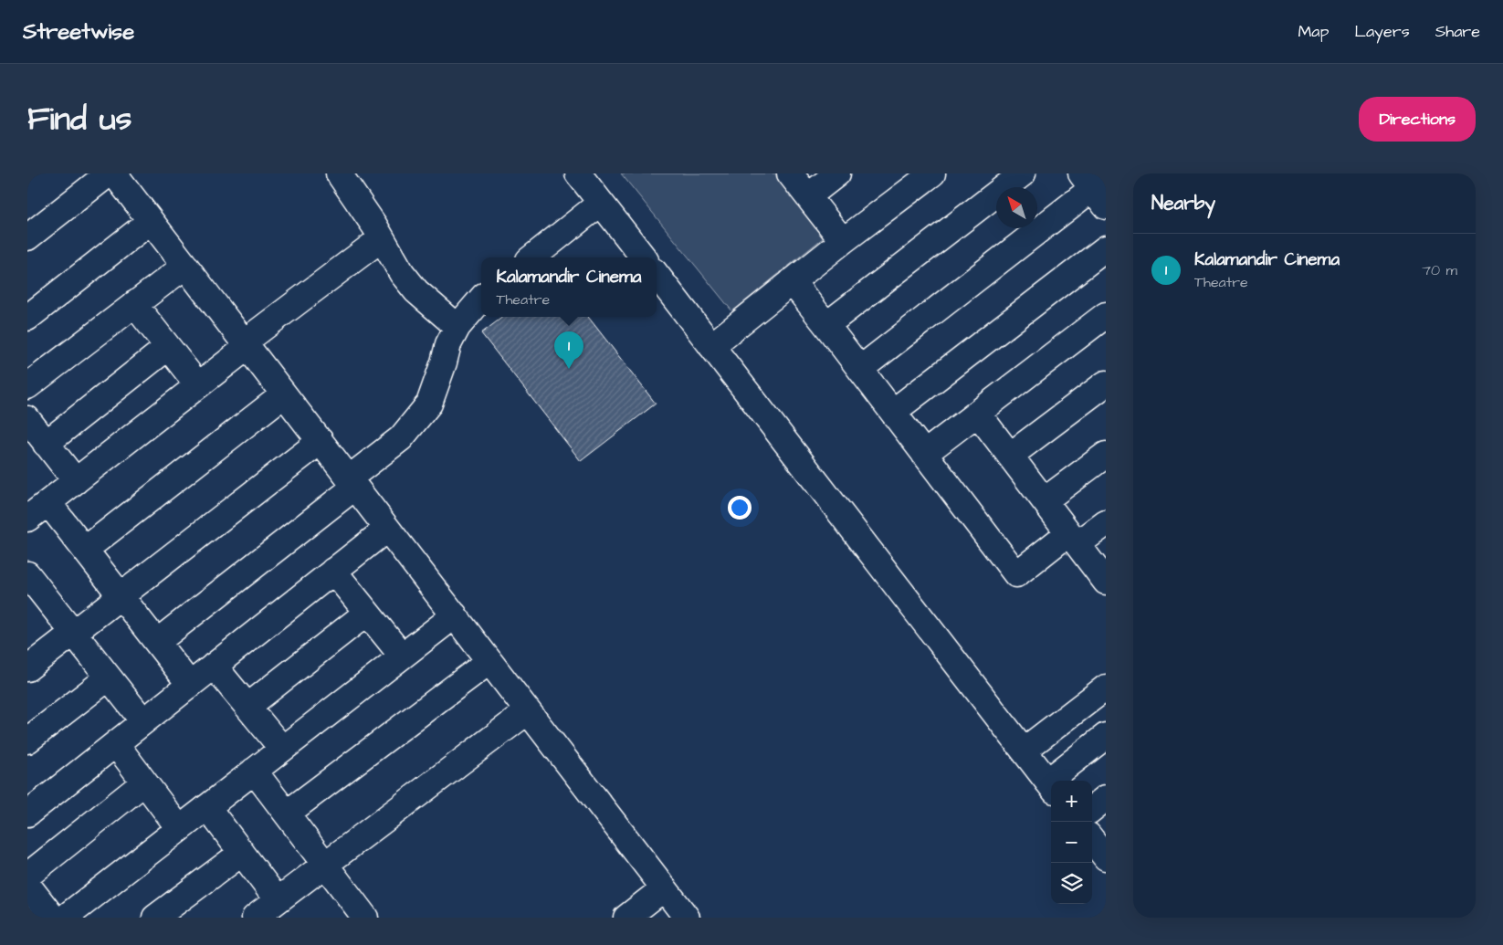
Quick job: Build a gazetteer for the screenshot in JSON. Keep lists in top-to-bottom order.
{
  "north": "top left",
  "page": {
    "header": "Streetwise",
    "nav": ["Map", "Layers", "Share"],
    "title": "Find us",
    "buttons": "Directions",
    "heading": "Nearby",
    "list": [
      {
        "mark": "1",
        "name": "Kalamandir Cinema",
        "note": "Theatre",
        "value": "70 m"
      }
    ],
    "popup": ["Kalamandir Cinema", "Theatre"],
    "pins": "1",
    "map_buttons": ["+", "−"]
  }
}
